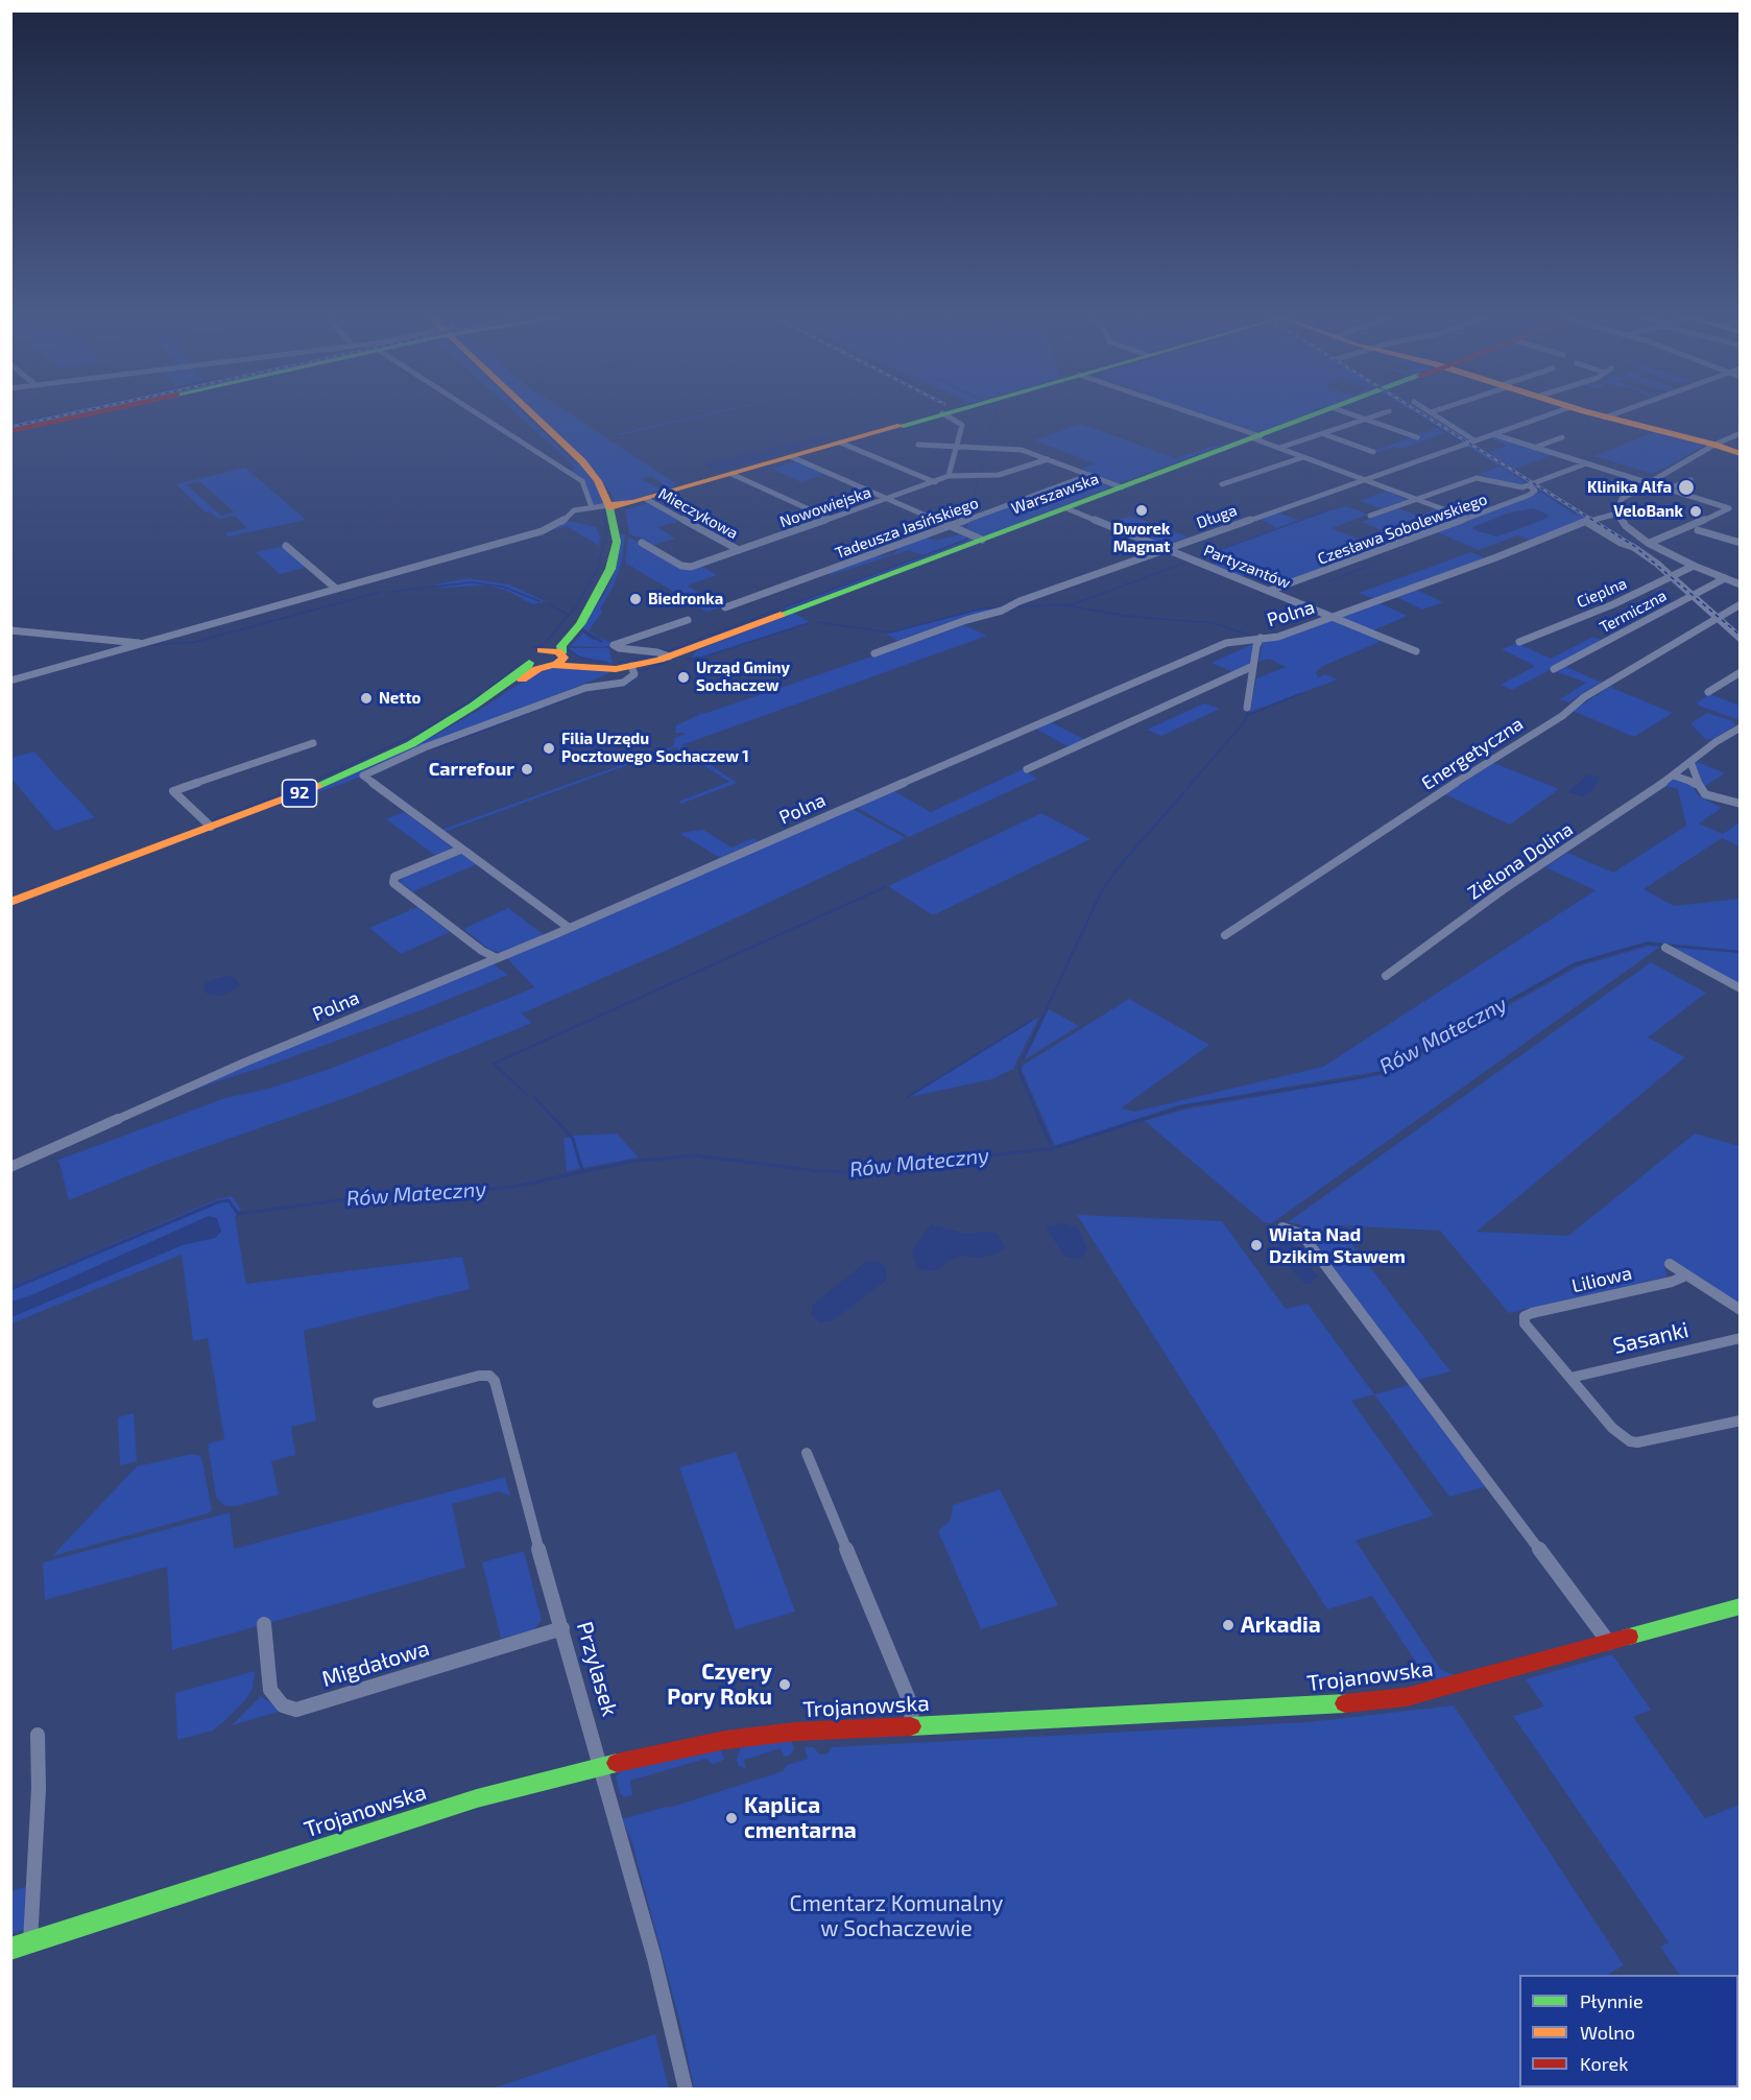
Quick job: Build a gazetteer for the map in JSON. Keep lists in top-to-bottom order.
{
  "streets": {
    "street": [
      "Warszawska",
      "Nowowiejska",
      "Mieczykowa",
      "Długa",
      "Tadeusza Jasińskiego",
      "Czesława Sobolewskiego",
      "Partyzantów",
      "Cieplna",
      "Termiczna",
      "Polna",
      "Energetyczna",
      "92",
      "Zielona Dolina",
      "Liliowa",
      "Sasanki",
      "Migdałowa",
      "Przylasek",
      "Trojanowska"
    ]
  },
  "crossings": [
    ["Warszawska", "Partyzantów"],
    ["Warszawska", "92"],
    ["Nowowiejska", "Mieczykowa"],
    ["Długa", "Partyzantów"],
    ["Czesława Sobolewskiego", "Partyzantów"],
    ["Partyzantów", "Polna"],
    ["Liliowa", "Sasanki"],
    ["Migdałowa", "Przylasek"],
    ["Przylasek", "Trojanowska"]
  ],
  "water": ["Rów Mateczny"],
  "parks": ["Cmentarz Komunalny w Sochaczewie"],
  "places": [
    "Klinika Alfa",
    "Dworek Magnat",
    "VeloBank",
    "Biedronka",
    "Urząd Gminy Sochaczew",
    "Netto",
    "Filia Urzędu Pocztowego Sochaczew 1",
    "Carrefour",
    "Wiata Nad Dzikim Stawem",
    "Arkadia",
    "Czyery Pory Roku",
    "Kaplica cmentarna"
  ],
  "legend": ["Płynnie", "Wolno", "Korek"]
}
